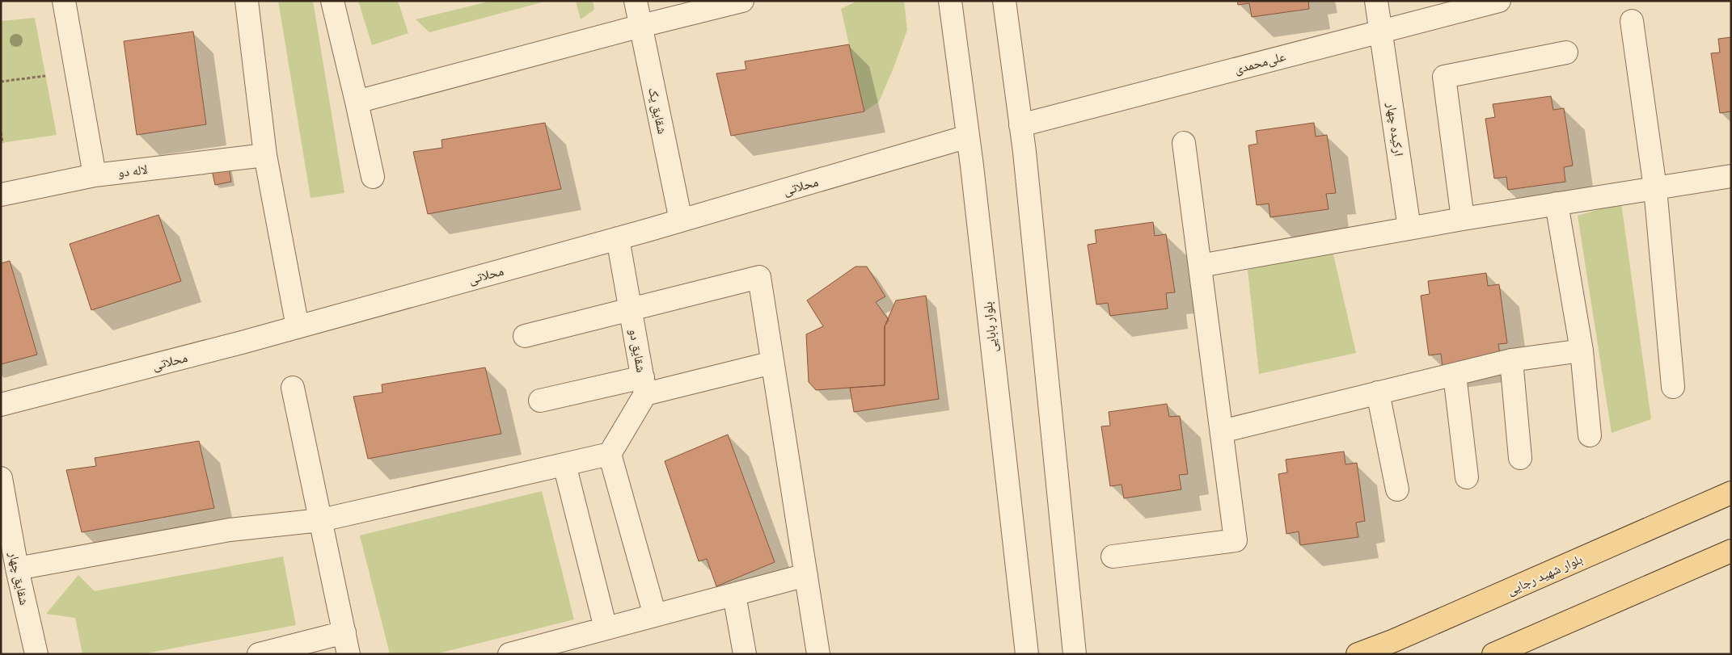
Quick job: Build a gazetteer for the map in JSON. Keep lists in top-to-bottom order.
{
  "streets": {
    "main road": ["بلوار شهید رجایی"],
    "street": [
      "علی‌محمدی",
      "شقایق یک",
      "ارکیده چهار",
      "لاله دو",
      "محلاتی",
      "بلوار بابایی",
      "شقایق دو",
      "شقایق چهار"
    ]
  },
  "crossings": [
    ["علی‌محمدی", "ارکیده چهار"],
    ["شقایق یک", "محلاتی"],
    ["محلاتی", "بلوار بابایی"],
    ["محلاتی", "شقایق دو"]
  ]
}
